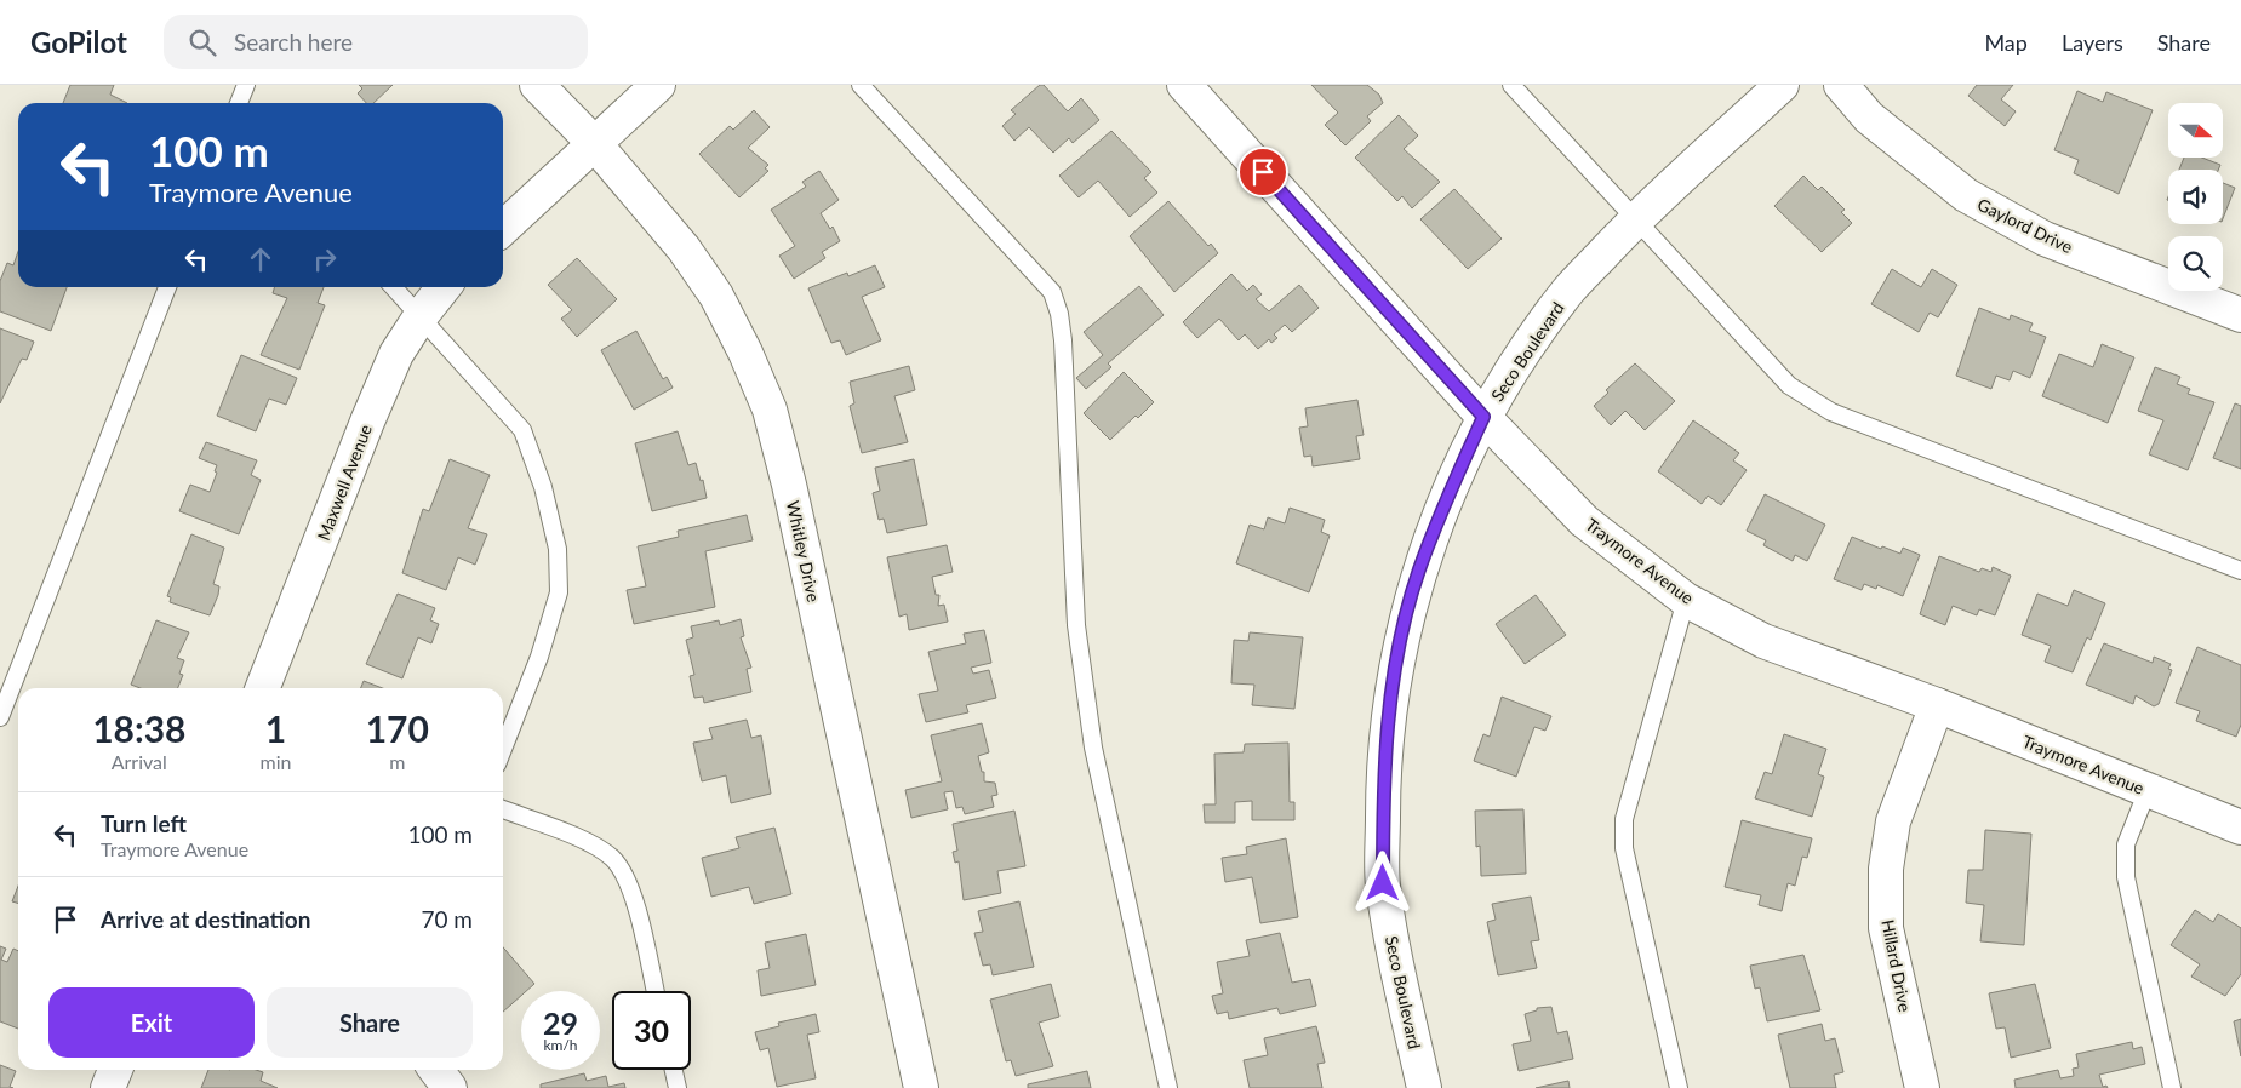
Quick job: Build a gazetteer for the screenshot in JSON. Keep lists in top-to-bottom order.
{
  "streets": {
    "street": [
      "Gaylord Drive",
      "Seco Boulevard",
      "Maxwell Avenue",
      "Whitley Drive",
      "Traymore Avenue",
      "Hillard Drive"
    ]
  },
  "crossings": [
    ["Seco Boulevard", "Traymore Avenue"],
    ["Traymore Avenue", "Hillard Drive"]
  ],
  "north": "right",
  "page": {
    "header": "GoPilot",
    "search": "Search here",
    "nav": ["Map", "Layers", "Share"],
    "turn": ["100 m", "Traymore Avenue"],
    "eta": [
      "18:38",
      "Arrival",
      "1",
      "min",
      "170",
      "m"
    ],
    "list": [
      {
        "name": "Turn left",
        "note": "Traymore Avenue",
        "value": "100 m"
      },
      {
        "name": "Arrive at destination",
        "value": "70 m"
      }
    ],
    "buttons": ["Exit", "Share"],
    "speed": "29 km/h",
    "limit": "30"
  }
}
